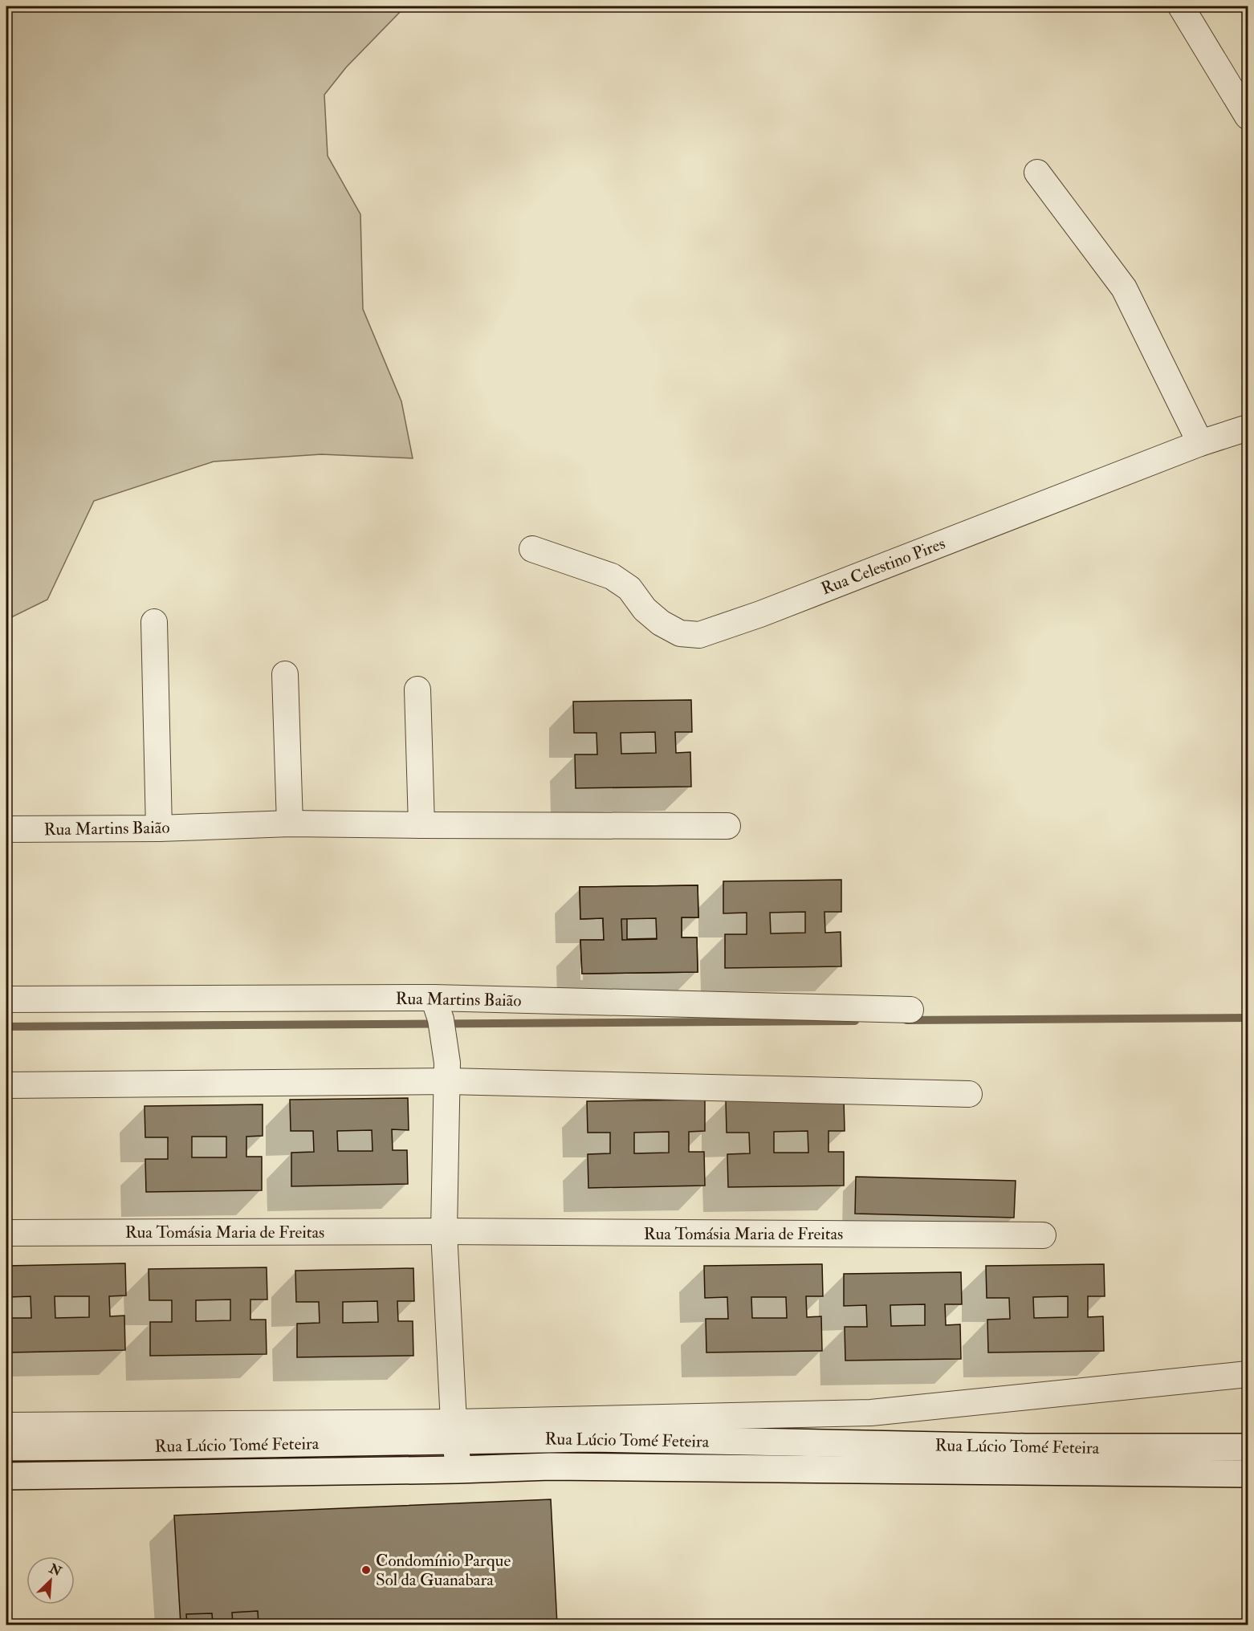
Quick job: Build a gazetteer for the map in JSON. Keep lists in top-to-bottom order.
{
  "streets": {
    "main road": ["Rua Lúcio Tomé Feteira"],
    "street": ["Rua Celestino Pires", "Rua Martins Baião", "Rua Tomásia Maria de Freitas"]
  },
  "places": ["Condomínio Parque Sol da Guanabara"],
  "north": "top right"
}
